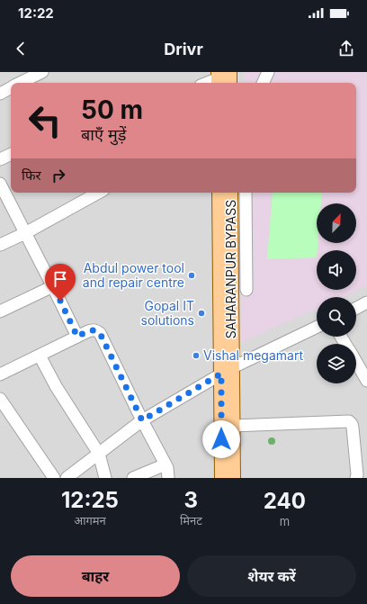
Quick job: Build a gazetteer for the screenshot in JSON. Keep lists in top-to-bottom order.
{
  "streets": {
    "main road": ["SAHARANPUR BYPASS"]
  },
  "places": ["Abdul power tool and repair centre", "Gopal IT solutions", "Vishal megamart"],
  "north": "top right",
  "page": {
    "status": "12:22",
    "header": "Drivr",
    "turn": ["50 m", "बाएँ मुड़ें"],
    "then": "फिर",
    "eta": [
      "12:25",
      "आगमन",
      "3",
      "मिनट",
      "240",
      "m"
    ],
    "buttons": ["बाहर", "शेयर करें"]
  }
}
